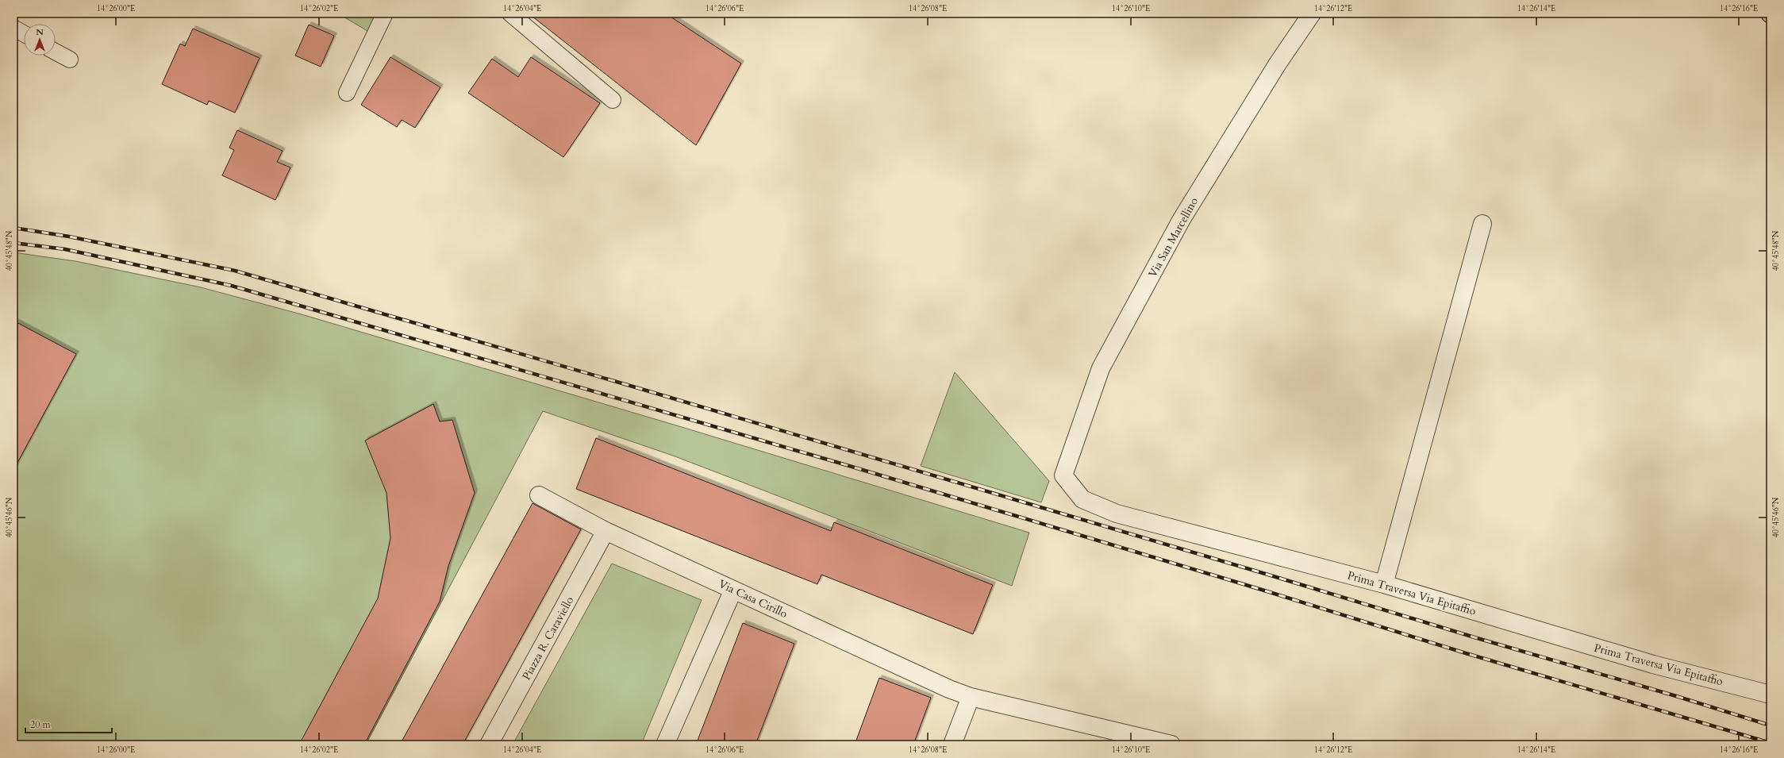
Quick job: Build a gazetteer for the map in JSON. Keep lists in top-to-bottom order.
{
  "streets": {
    "street": [
      "Via San Marcellino",
      "Prima Traversa Via Epitaffio",
      "Via Casa Cirillo",
      "Piazza R. Caraviello"
    ]
  },
  "crossings": [
    ["Via San Marcellino", "Prima Traversa Via Epitaffio"],
    ["Via Casa Cirillo", "Piazza R. Caraviello"]
  ],
  "scale_bar": "20 m",
  "north": "top",
  "coordinates": [
    "14°26'00\"E",
    "14°26'02\"E",
    "14°26'04\"E",
    "14°26'06\"E",
    "14°26'08\"E",
    "14°26'10\"E",
    "14°26'12\"E",
    "14°26'14\"E",
    "14°26'16\"E",
    "40°45'48\"N",
    "40°45'46\"N"
  ]
}
